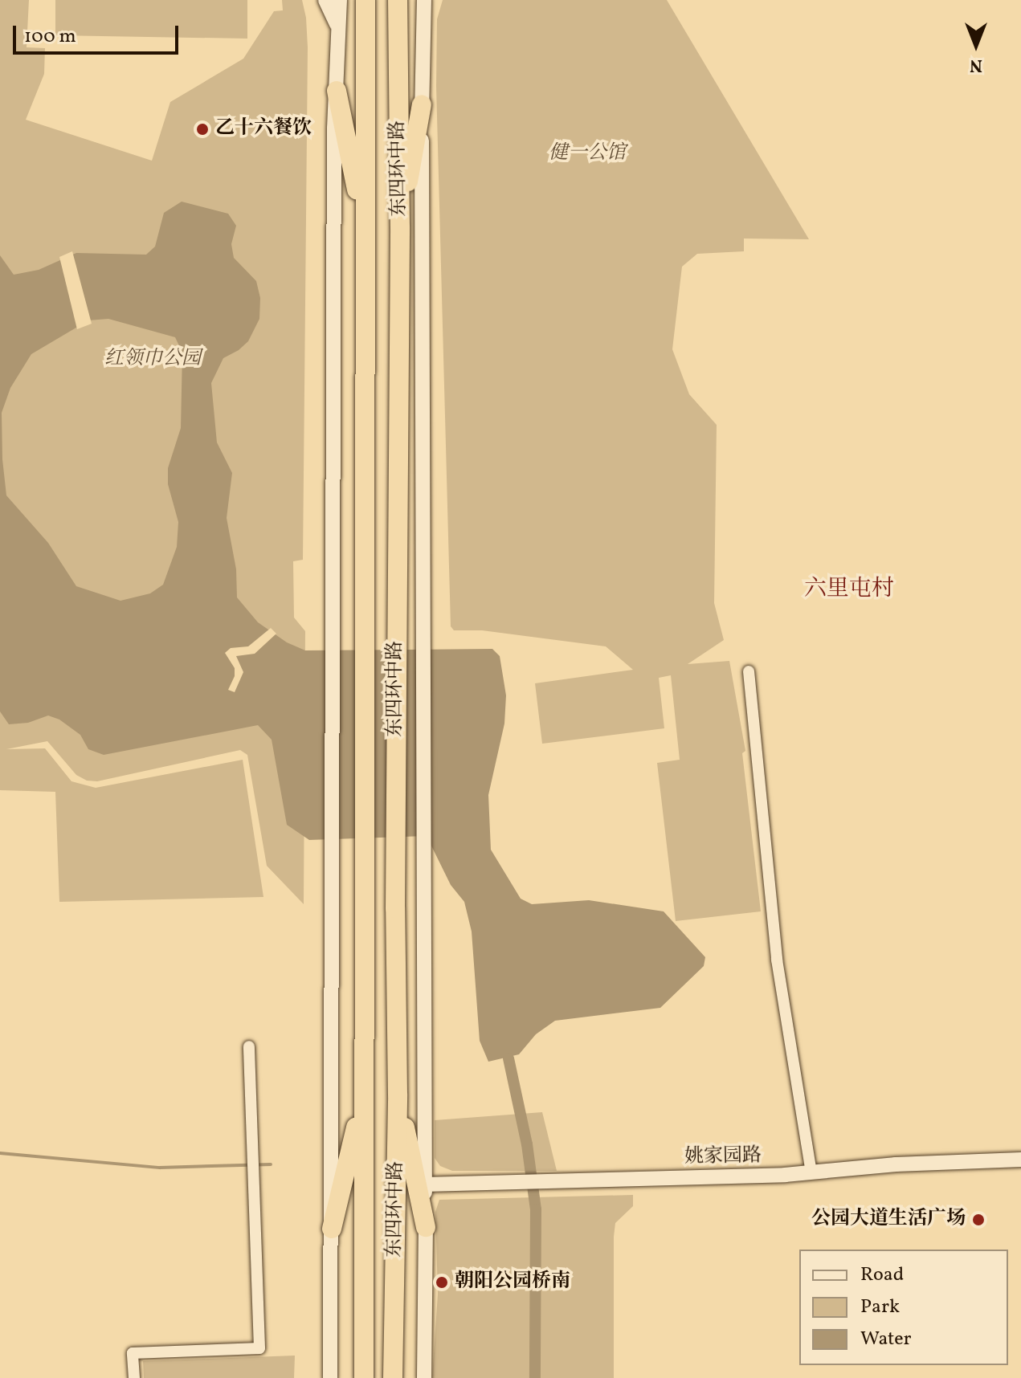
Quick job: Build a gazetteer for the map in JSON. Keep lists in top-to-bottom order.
{
  "streets": {
    "highway": ["东四环中路"],
    "street": ["姚家园路"]
  },
  "crossings": [
    ["东四环中路", "姚家园路"]
  ],
  "districts": ["六里屯村"],
  "parks": ["健一公馆", "红领巾公园"],
  "places": ["乙十六餐饮", "公园大道生活广场", "朝阳公园桥南"],
  "legend": ["Road", "Park", "Water"],
  "scale_bar": "100 m",
  "north": "bottom"
}
